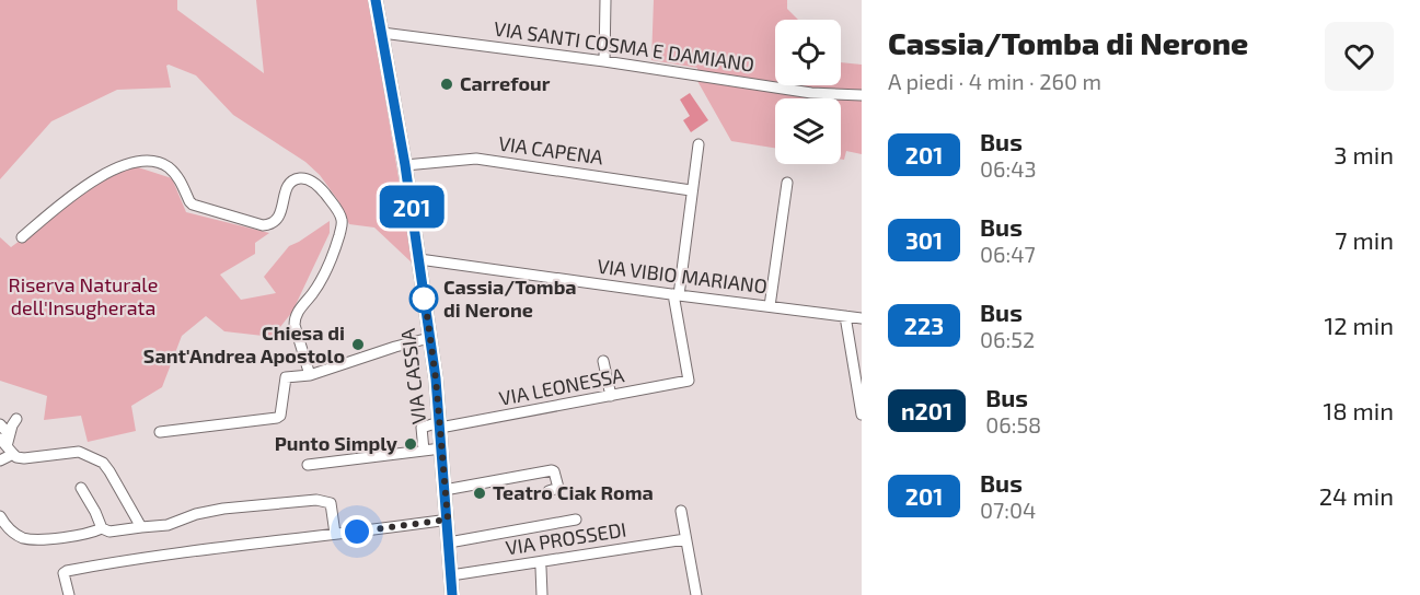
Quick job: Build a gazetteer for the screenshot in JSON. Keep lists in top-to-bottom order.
{
  "streets": {
    "main road": ["VIA CASSIA"],
    "street": [
      "VIA SANTI COSMA E DAMIANO",
      "VIA CAPENA",
      "VIA VIBIO MARIANO",
      "VIA LEONESSA",
      "VIA PROSSEDI"
    ]
  },
  "crossings": [
    ["VIA SANTI COSMA E DAMIANO", "VIA CASSIA"],
    ["VIA CAPENA", "VIA CASSIA"],
    ["VIA VIBIO MARIANO", "VIA CASSIA"],
    ["VIA VIBIO MARIANO", "VIA LEONESSA"],
    ["VIA CASSIA", "VIA LEONESSA"],
    ["VIA CASSIA", "VIA PROSSEDI"]
  ],
  "parks": ["Riserva Naturale dell'Insugherata"],
  "places": [
    "Carrefour",
    "Cassia/Tomba di Nerone",
    "Chiesa di Sant'Andrea Apostolo",
    "Punto Simply",
    "Teatro Ciak Roma"
  ],
  "lines": ["bus line 201"],
  "page": {
    "on_map": "201",
    "heading": ["Cassia/Tomba di Nerone", "A piedi · 4 min · 260 m"],
    "list": [
      {
        "mark": "201",
        "name": "Bus",
        "note": "06:43",
        "value": "3 min"
      },
      {
        "mark": "301",
        "name": "Bus",
        "note": "06:47",
        "value": "7 min"
      },
      {
        "mark": "223",
        "name": "Bus",
        "note": "06:52",
        "value": "12 min"
      },
      {
        "mark": "n201",
        "name": "Bus",
        "note": "06:58",
        "value": "18 min"
      },
      {
        "mark": "201",
        "name": "Bus",
        "note": "07:04",
        "value": "24 min"
      }
    ]
  }
}
